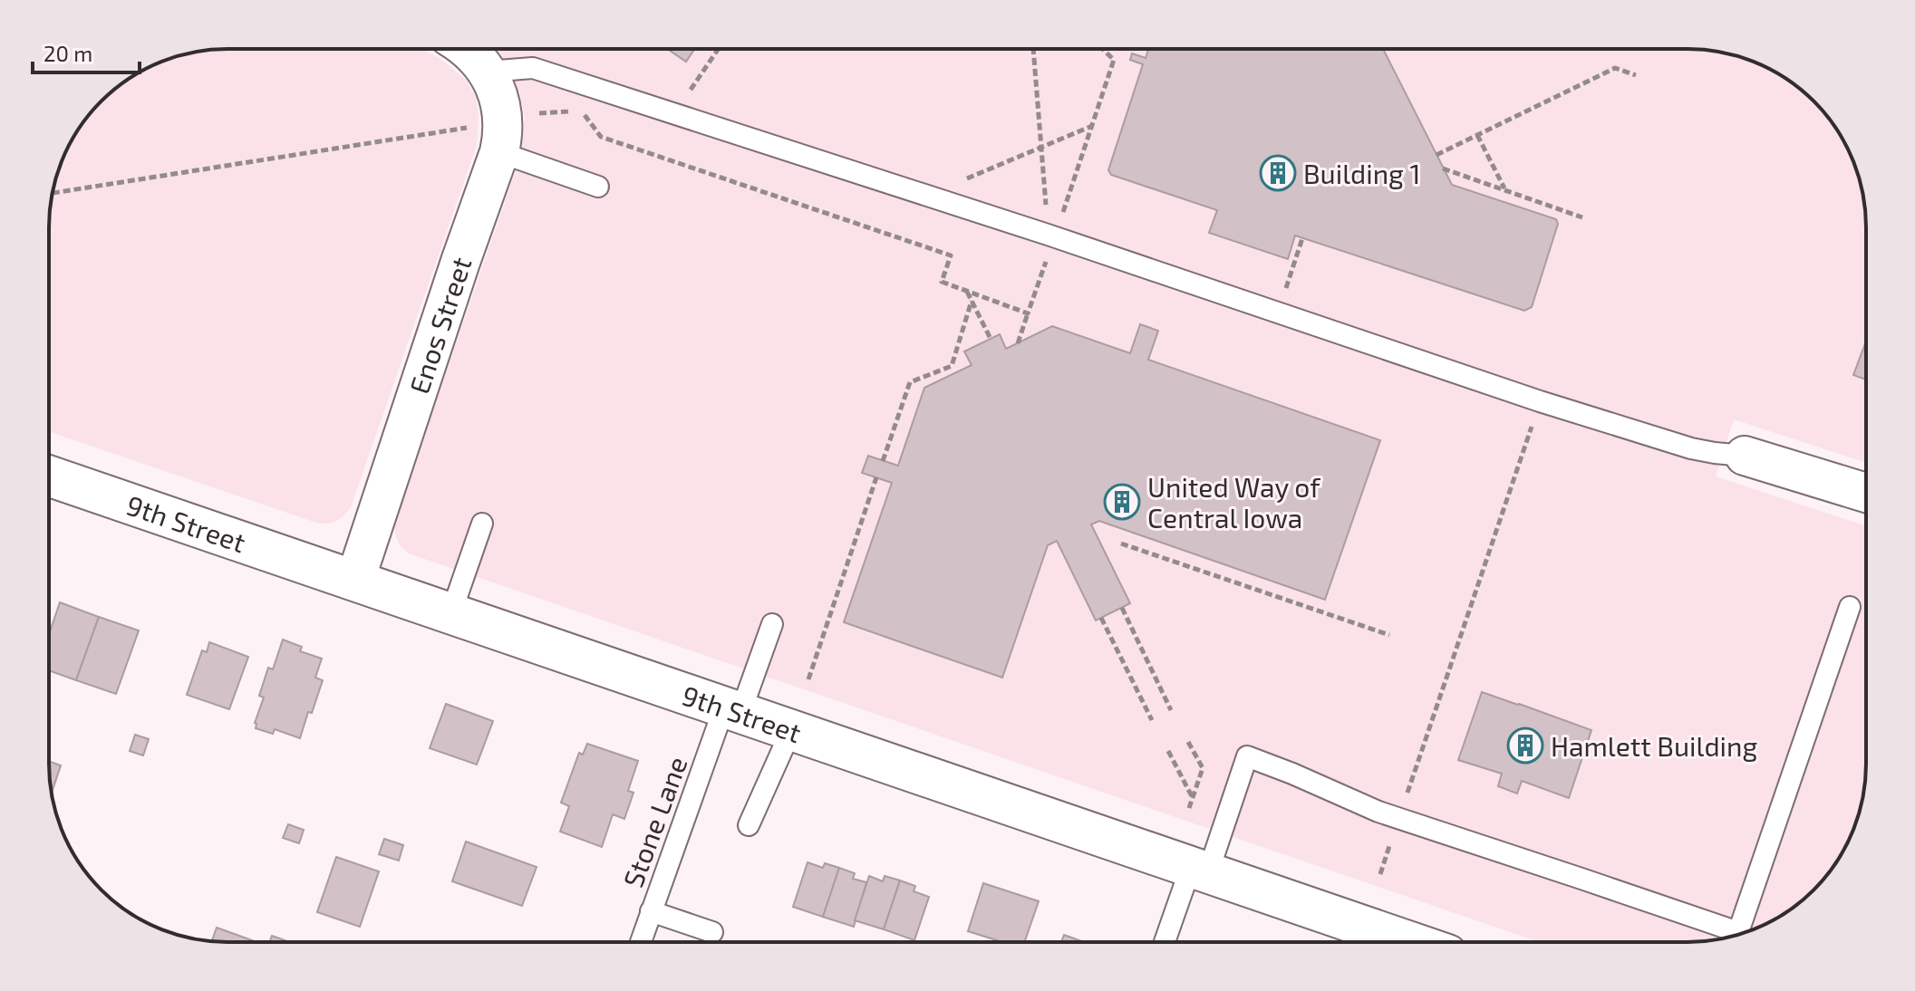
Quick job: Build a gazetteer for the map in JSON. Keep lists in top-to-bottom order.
{
  "streets": {
    "street": ["Enos Street", "9th Street"],
    "lane": ["Stone Lane"]
  },
  "crossings": [
    ["Enos Street", "9th Street"],
    ["9th Street", "Stone Lane"]
  ],
  "places": {
    "building": ["Building 1", "United Way of Central Iowa", "Hamlett Building"]
  },
  "scale_bar": "20 m"
}
